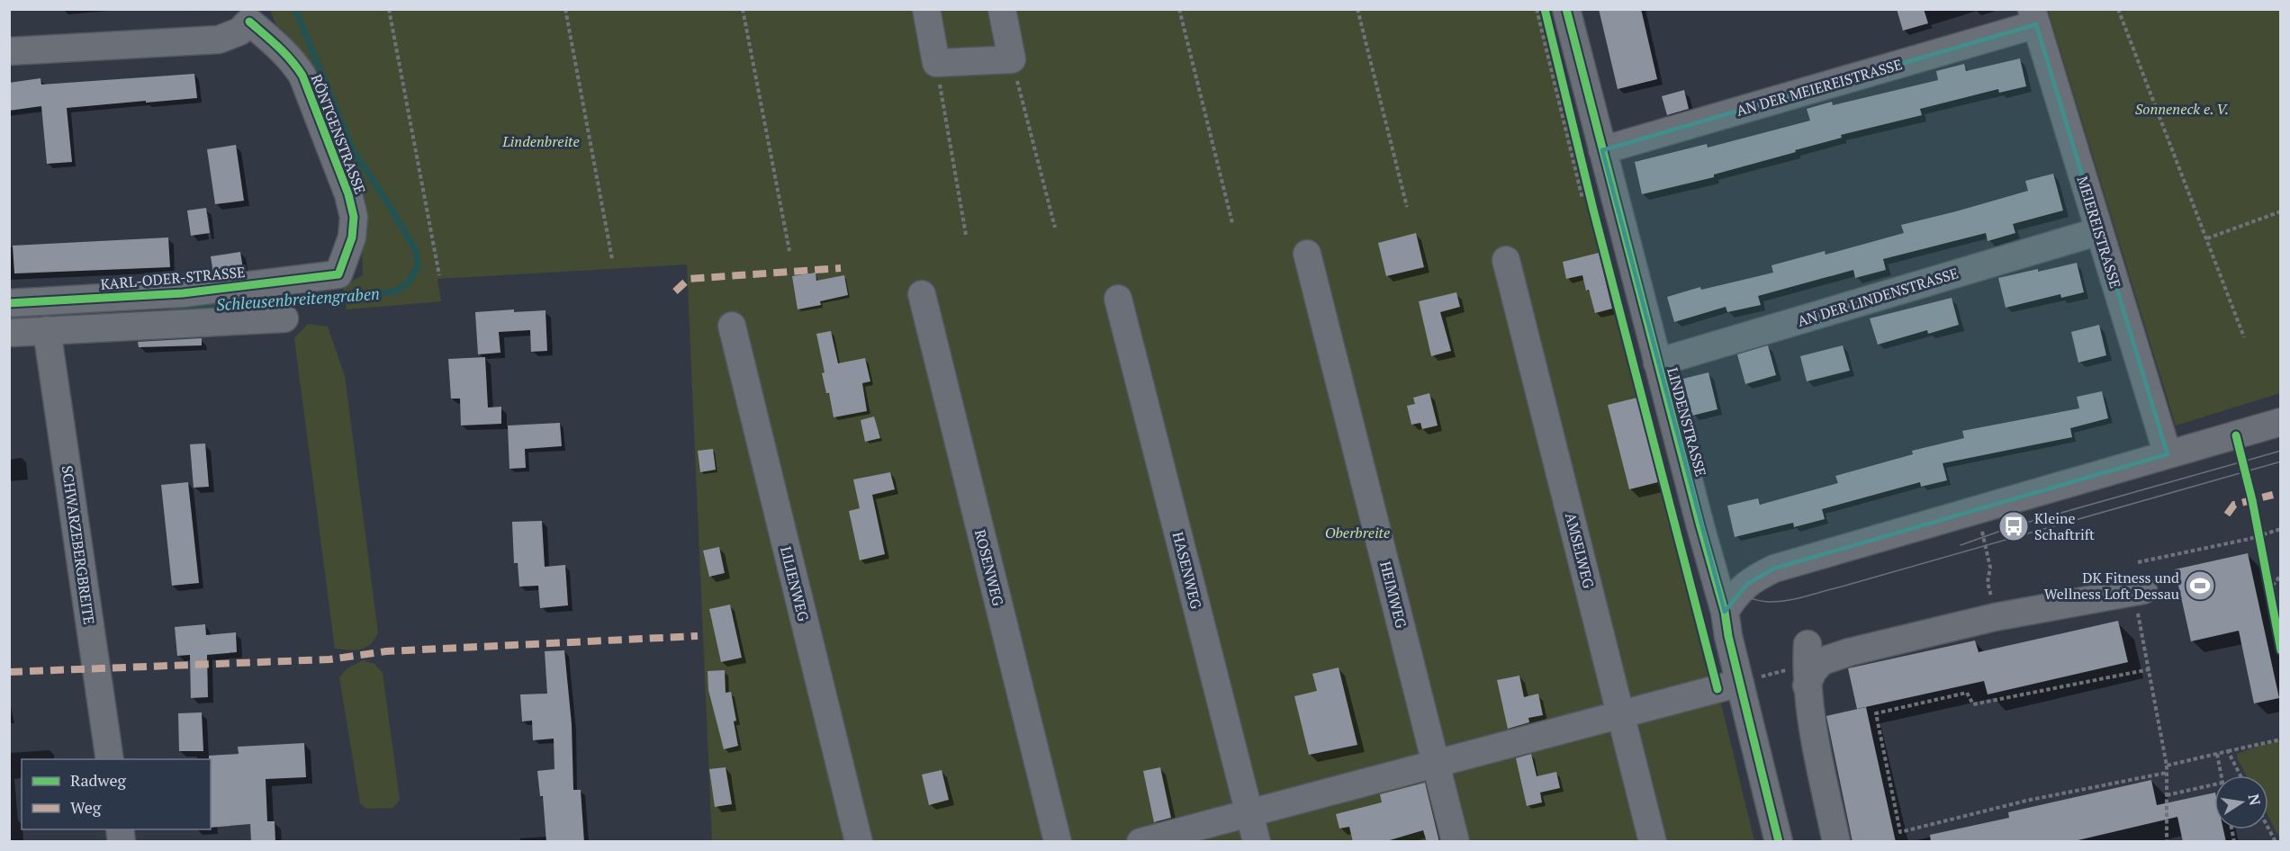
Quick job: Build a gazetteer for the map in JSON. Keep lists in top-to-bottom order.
{
  "streets": {
    "street": [
      "AN DER MEIEREISTRASSE",
      "RÖNTGENSTRASSE",
      "MEIEREISTRASSE",
      "KARL-ODER-STRASSE",
      "AN DER LINDENSTRASSE",
      "LINDENSTRASSE",
      "SCHWARZEBERGBREITE",
      "AMSELWEG",
      "ROSENWEG",
      "HASENWEG",
      "LILIENWEG",
      "HEIMWEG"
    ]
  },
  "crossings": [
    ["AN DER MEIEREISTRASSE", "MEIEREISTRASSE"],
    ["AN DER MEIEREISTRASSE", "LINDENSTRASSE"],
    ["RÖNTGENSTRASSE", "KARL-ODER-STRASSE"],
    ["MEIEREISTRASSE", "AN DER LINDENSTRASSE"],
    ["AN DER LINDENSTRASSE", "LINDENSTRASSE"]
  ],
  "water": ["Schleusenbreitengraben"],
  "parks": ["Sonneneck e. V.", "Lindenbreite", "Oberbreite"],
  "places": {
    "bus stop": ["Kleine Schaftrift"],
    "sports": ["DK Fitness und Wellness Loft Dessau"]
  },
  "legend": ["Radweg", "Weg"],
  "north": "right"
}
